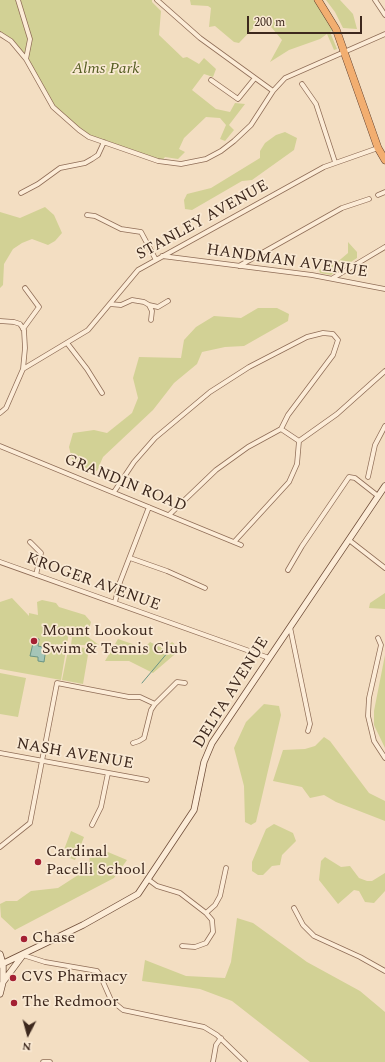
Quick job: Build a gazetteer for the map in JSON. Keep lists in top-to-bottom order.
{
  "streets": {
    "main road": ["DELTA AVENUE"],
    "street": [
      "STANLEY AVENUE",
      "HANDMAN AVENUE",
      "GRANDIN ROAD",
      "KROGER AVENUE",
      "NASH AVENUE"
    ]
  },
  "crossings": [
    ["STANLEY AVENUE", "HANDMAN AVENUE"],
    ["KROGER AVENUE", "DELTA AVENUE"]
  ],
  "parks": ["Alms Park"],
  "places": [
    "Mount Lookout Swim & Tennis Club",
    "Cardinal Pacelli School",
    "Chase",
    "CVS Pharmacy",
    "The Redmoor"
  ],
  "scale_bar": "200 m",
  "north": "bottom"
}
